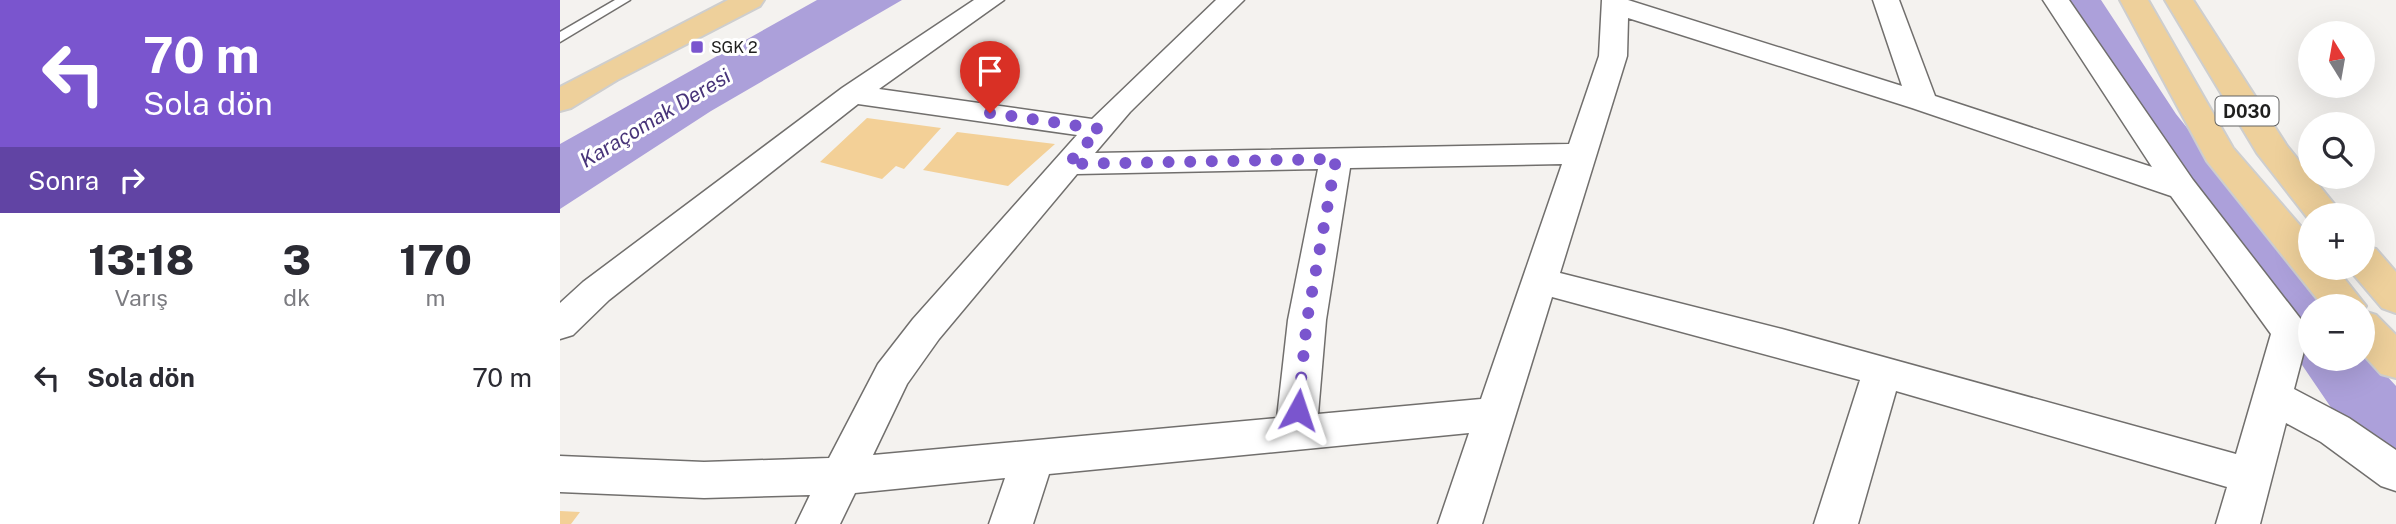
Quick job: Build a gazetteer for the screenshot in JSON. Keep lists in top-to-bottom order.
{
  "streets": {
    "main road": ["D030"]
  },
  "water": ["Karaçomak Deresi"],
  "places": {
    "transit": ["SGK 2"]
  },
  "north": "top",
  "page": {
    "turn": ["70 m", "Sola dön"],
    "map_buttons": ["+", "−"],
    "then": "Sonra",
    "eta": [
      "13:18",
      "Varış",
      "3",
      "dk",
      "170",
      "m"
    ],
    "list": [
      {
        "name": "Sola dön",
        "value": "70 m"
      }
    ]
  }
}
